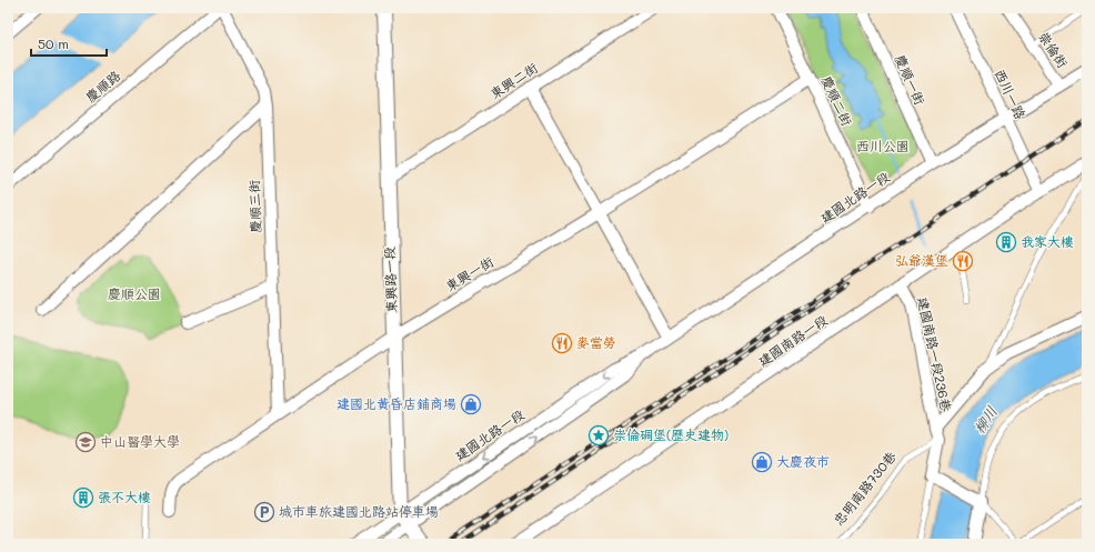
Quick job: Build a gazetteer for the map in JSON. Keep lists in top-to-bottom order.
{
  "streets": {
    "street": [
      "崇倫街",
      "慶順一街",
      "東興二街",
      "慶順路",
      "西川一路",
      "慶順二街",
      "建國北路一段",
      "慶順三街",
      "東興一街",
      "東興路一段",
      "建國南路一段",
      "建國南路一段236巷",
      "忠明南路730巷"
    ]
  },
  "crossings": [
    ["崇倫街", "建國北路一段"],
    ["慶順一街", "建國北路一段"],
    ["東興二街", "東興路一段"],
    ["慶順路", "慶順三街"],
    ["西川一路", "建國北路一段"],
    ["西川一路", "建國南路一段"],
    ["慶順二街", "建國北路一段"],
    ["慶順二街", "東興一街"],
    ["建國北路一段", "東興路一段"],
    ["慶順三街", "東興一街"],
    ["東興一街", "東興路一段"],
    ["建國南路一段", "建國南路一段236巷"],
    ["建國南路一段236巷", "忠明南路730巷"]
  ],
  "water": ["柳川"],
  "parks": ["西川公園", "慶順公園"],
  "places": {
    "building": ["我家大樓", "張不大樓"],
    "restaurant": ["弘爺漢堡", "麥當勞"],
    "shop": ["建國北黃昏店鋪商場", "大慶夜市"],
    "place": ["崇倫碉堡(歷史建物)"],
    "school or university": ["中山醫學大學"],
    "parking": ["城市車旅建國北路站停車場"]
  },
  "scale_bar": "50 m"
}
